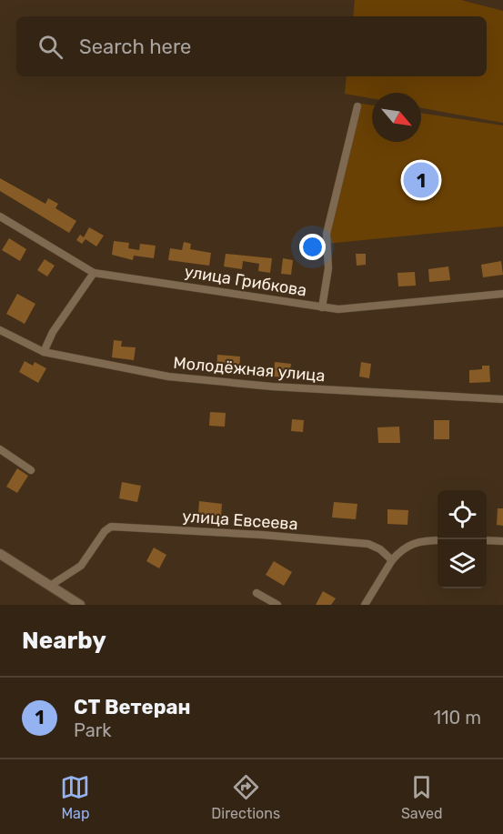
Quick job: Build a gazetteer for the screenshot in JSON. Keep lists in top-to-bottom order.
{
  "streets": {
    "street": ["улица Грибкова", "Молодёжная улица", "улица Евсеева"]
  },
  "north": "bottom right",
  "page": {
    "search": "Search here",
    "pins": "1",
    "heading": "Nearby",
    "list": [
      {
        "mark": "1",
        "name": "СТ Ветеран",
        "note": "Park",
        "value": "110 m"
      }
    ],
    "nav": ["Map", "Directions", "Saved"]
  }
}
